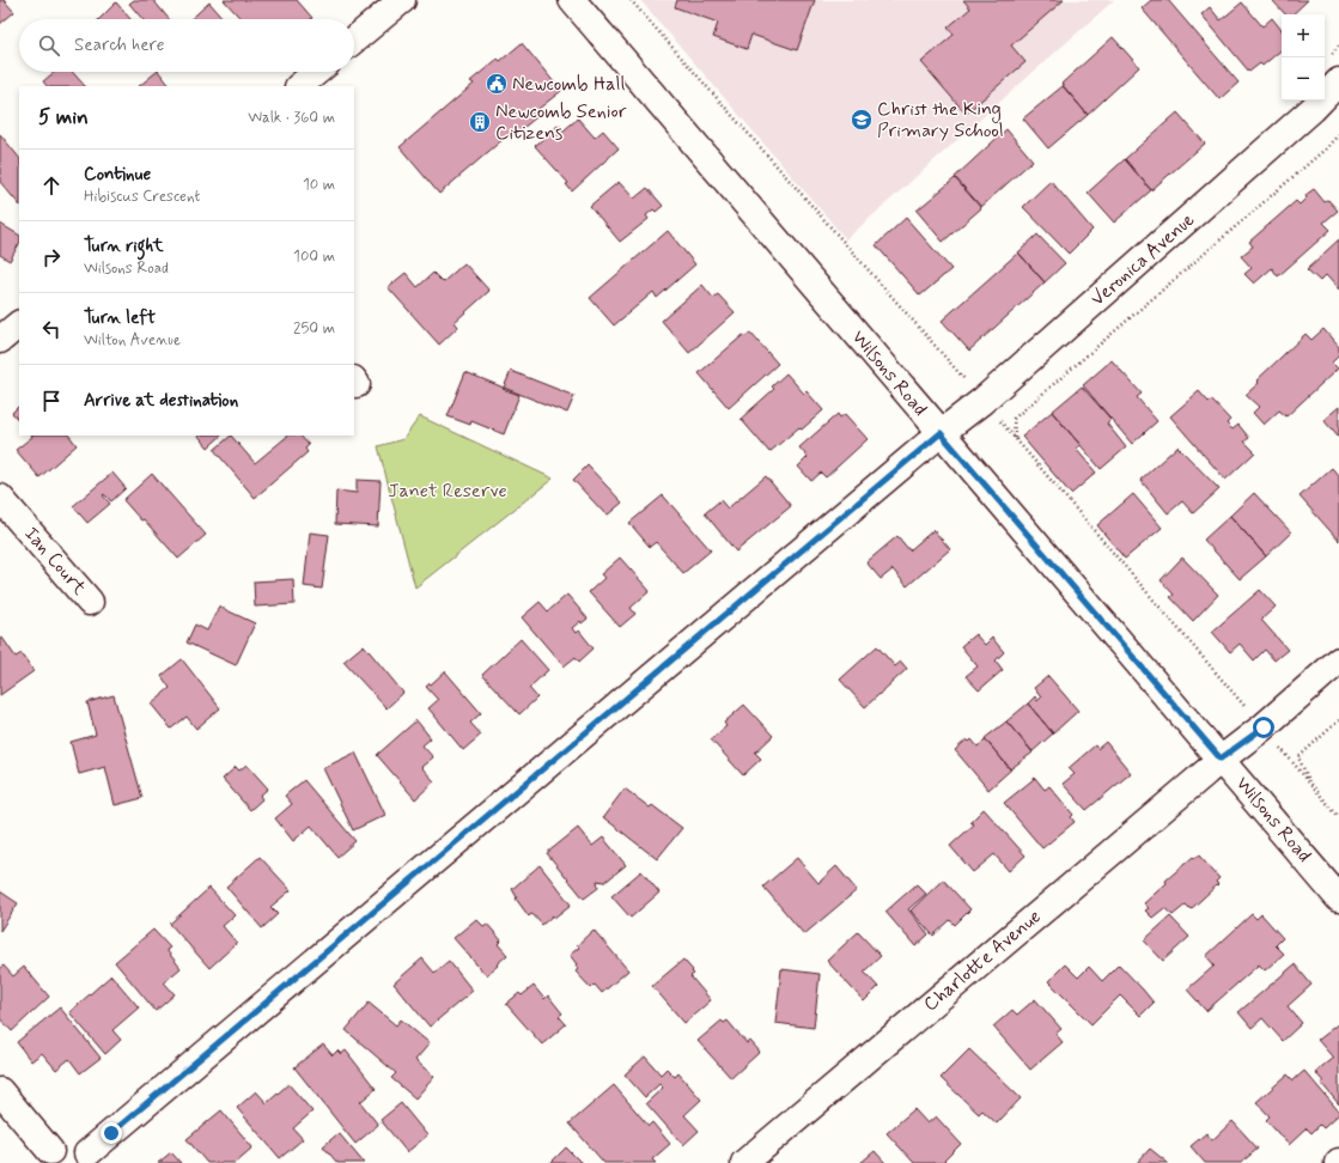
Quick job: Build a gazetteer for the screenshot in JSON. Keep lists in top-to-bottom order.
{
  "streets": {
    "street": [
      "Veronica Avenue",
      "Wilsons Road",
      "Ian Court",
      "Charlotte Avenue"
    ]
  },
  "crossings": [
    ["Veronica Avenue", "Wilsons Road"],
    ["Wilsons Road", "Charlotte Avenue"]
  ],
  "parks": ["Janet Reserve"],
  "places": {
    "public building": ["Newcomb Hall"],
    "school or university": ["Christ the King Primary School"],
    "building": ["Newcomb Senior Citizens"]
  },
  "page": {
    "map_buttons": ["+", "−"],
    "search": "Search here",
    "heading": ["5 min", "Walk · 360 m"],
    "list": [
      ["Continue", "Hibiscus Crescent", "10 m"],
      ["Turn right", "Wilsons Road", "100 m"],
      ["Turn left", "Wilton Avenue", "250 m"],
      "Arrive at destination"
    ]
  }
}
